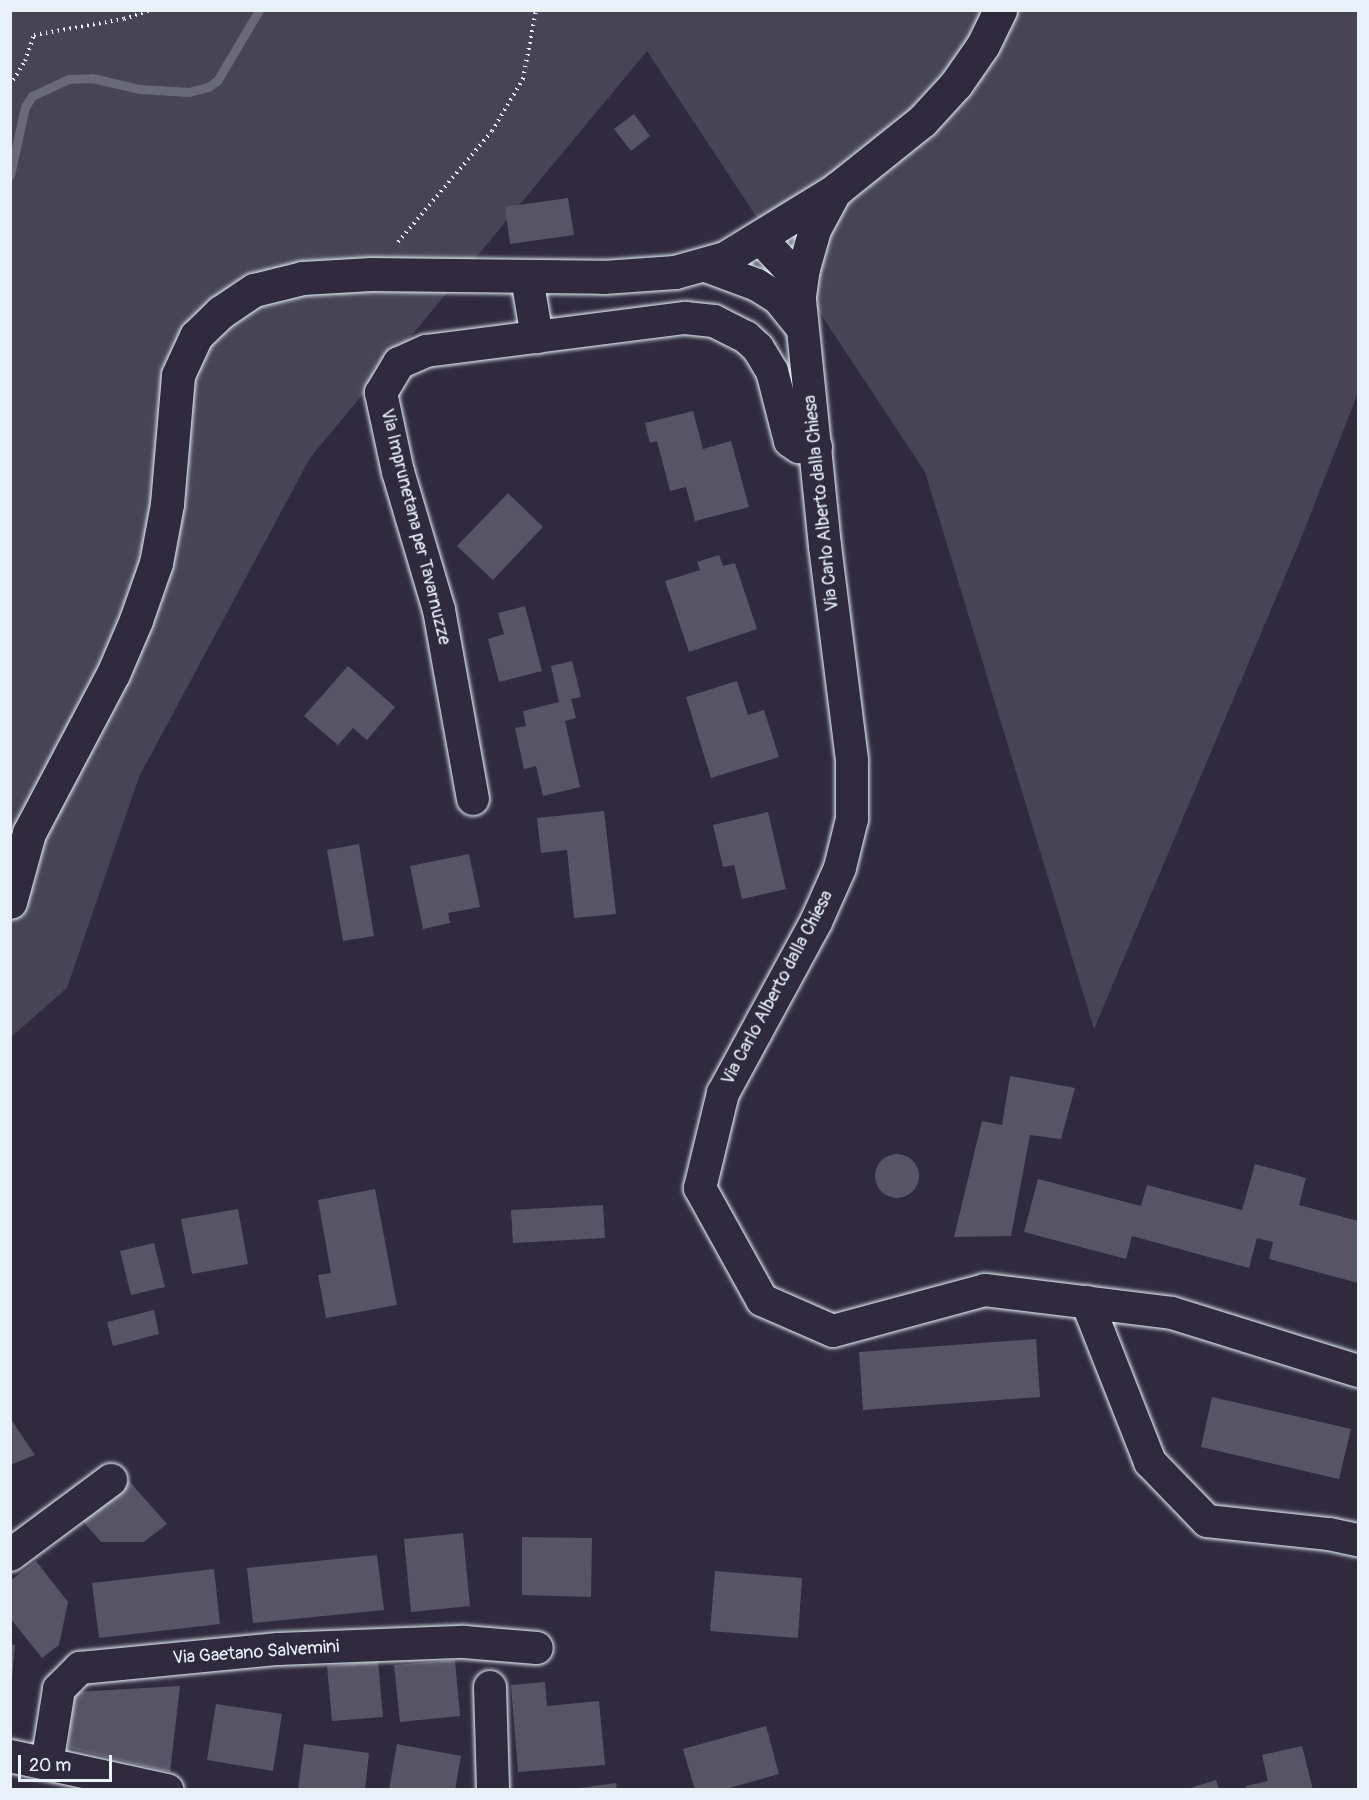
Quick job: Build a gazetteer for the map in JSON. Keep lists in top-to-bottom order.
{
  "streets": {
    "street": ["Via Carlo Alberto dalla Chiesa", "Via Imprunetana per Tavarnuzze", "Via Gaetano Salvemini"]
  },
  "crossings": [
    ["Via Carlo Alberto dalla Chiesa", "Via Imprunetana per Tavarnuzze"]
  ],
  "scale_bar": "20 m"
}
